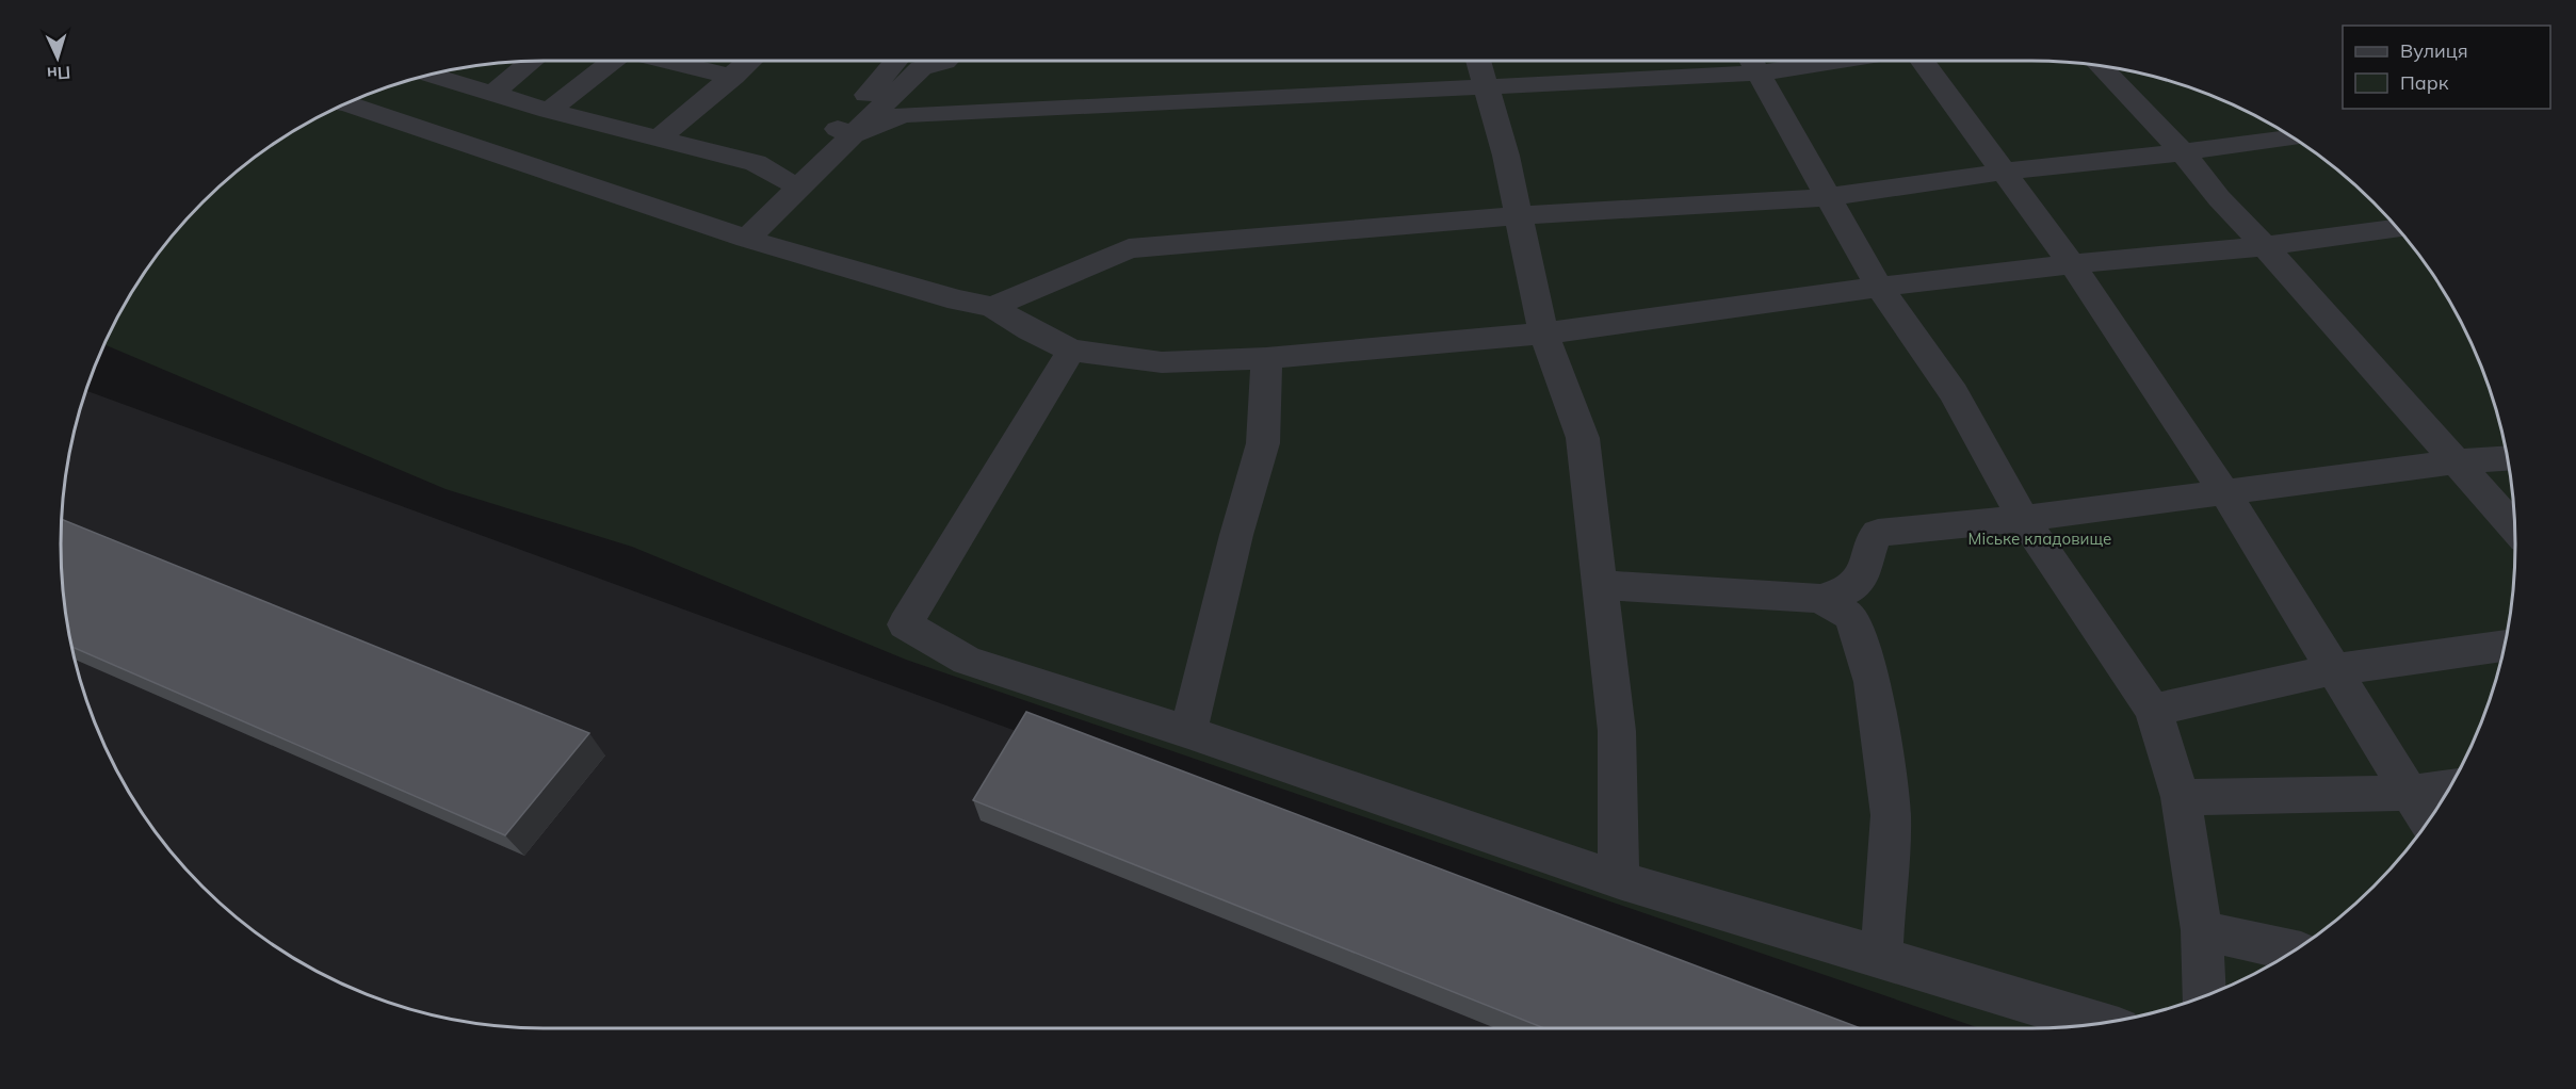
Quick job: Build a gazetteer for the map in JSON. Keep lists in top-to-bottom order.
{
  "parks": ["Міське кладовище"],
  "legend": ["Вулиця", "Парк"],
  "north": "bottom"
}
